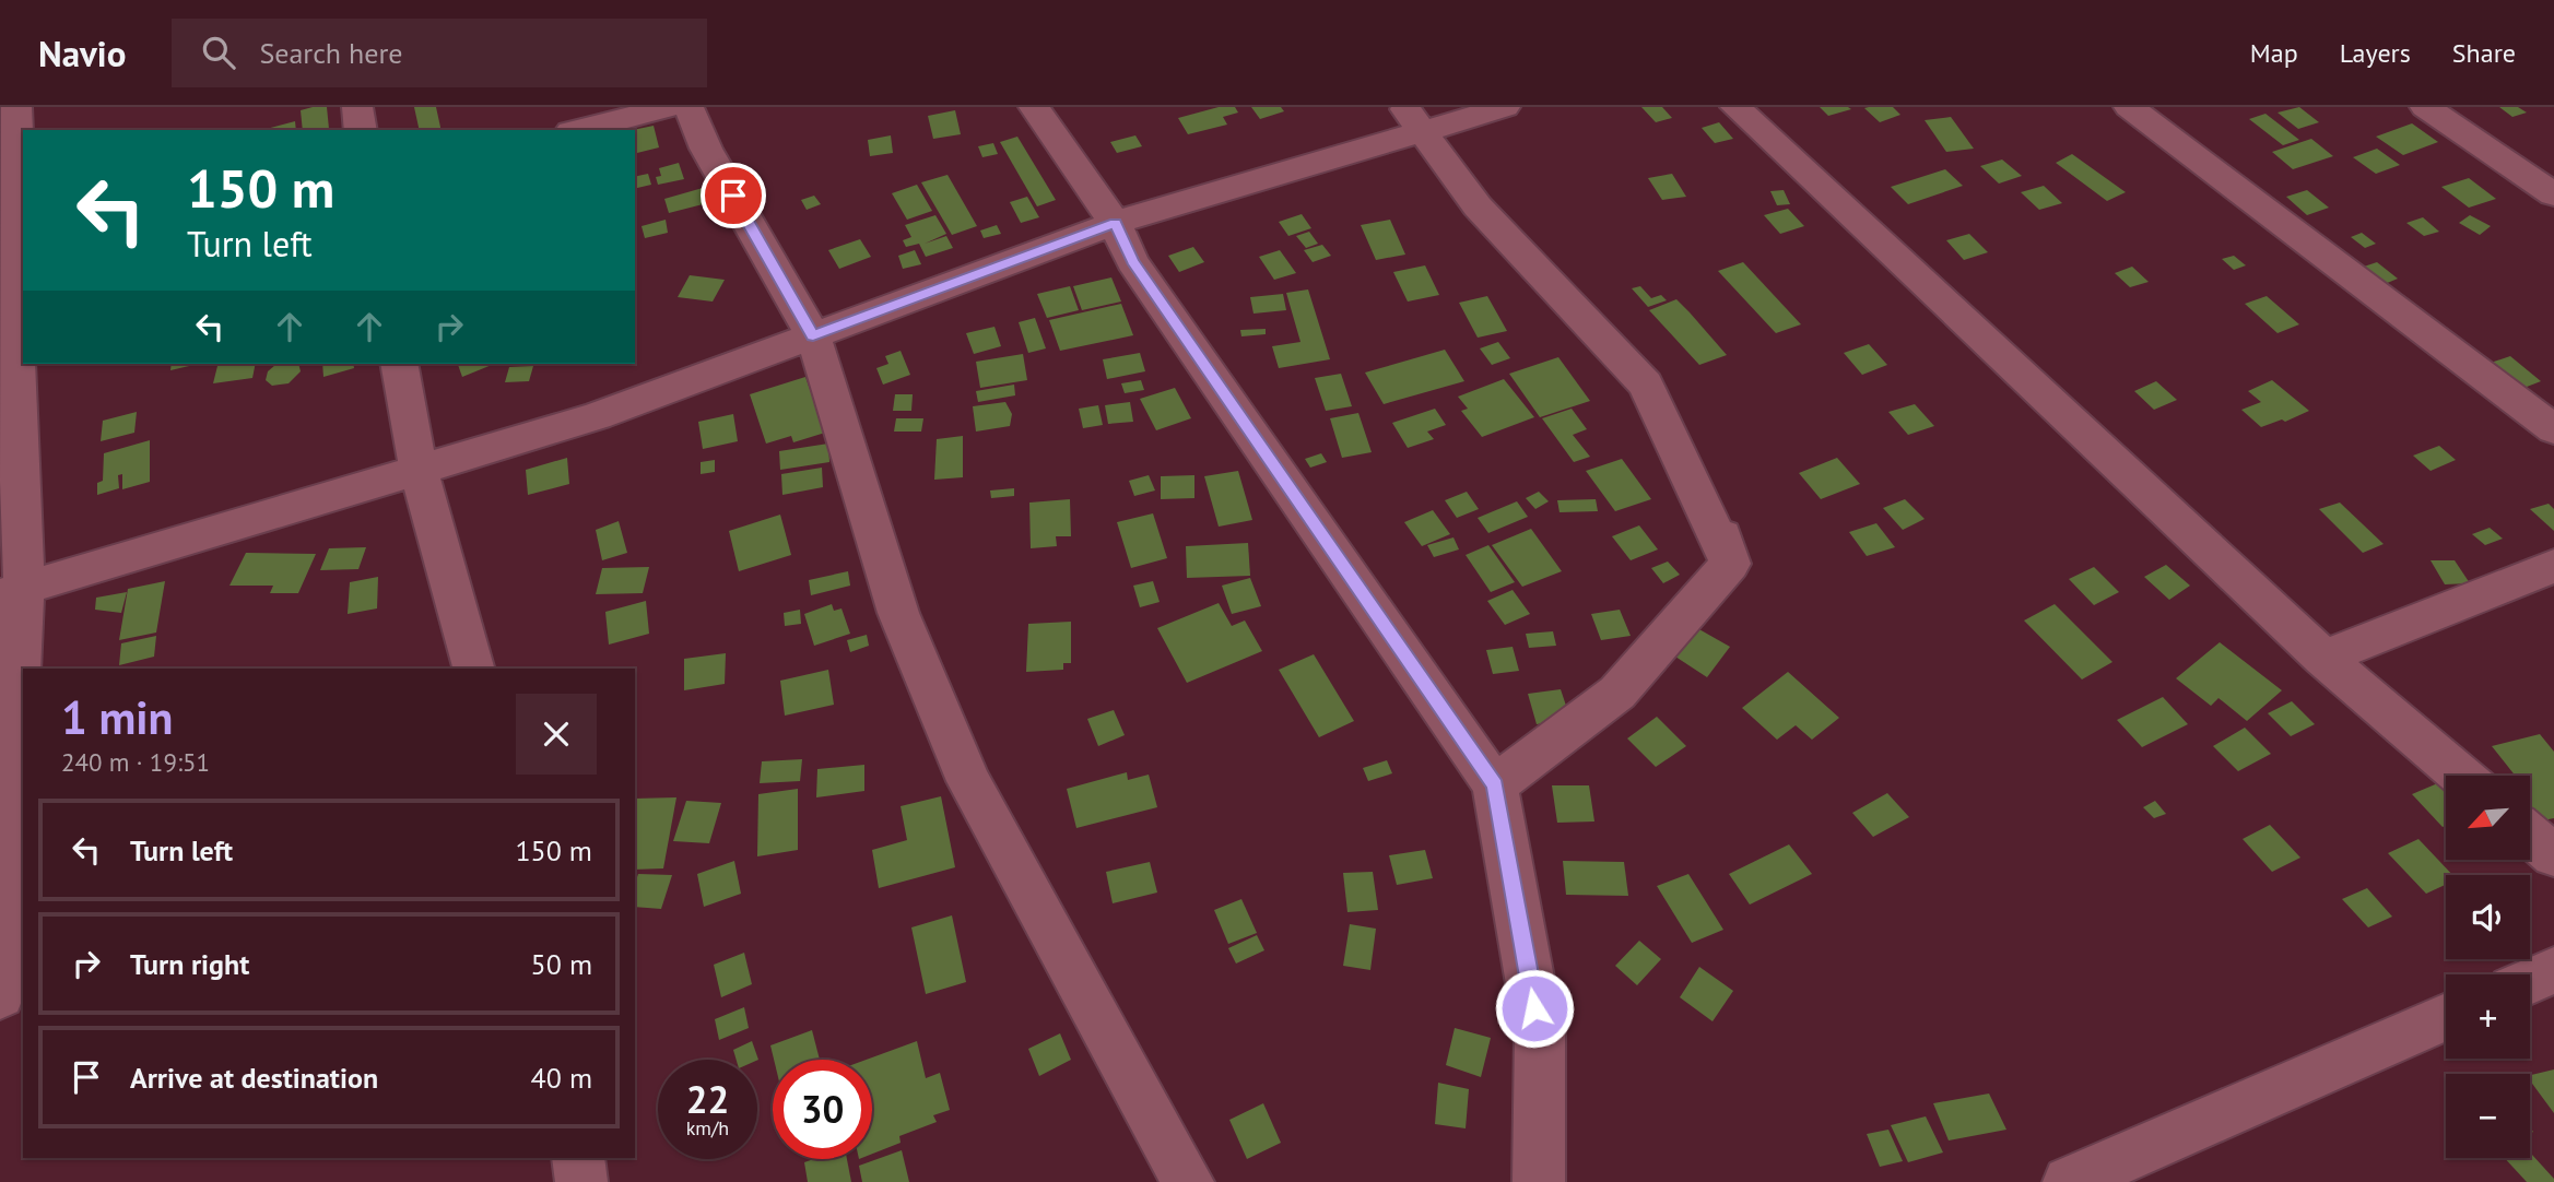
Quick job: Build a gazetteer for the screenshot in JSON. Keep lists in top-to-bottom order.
{
  "north": "bottom left",
  "page": {
    "header": "Navio",
    "search": "Search here",
    "nav": ["Map", "Layers", "Share"],
    "turn": ["150 m", "Turn left"],
    "heading": ["1 min", "240 m · 19:51"],
    "map_buttons": ["+", "−"],
    "list": [
      {
        "name": "Turn left",
        "value": "150 m"
      },
      {
        "name": "Turn right",
        "value": "50 m"
      },
      {
        "name": "Arrive at destination",
        "value": "40 m"
      }
    ],
    "speed": "22 km/h",
    "limit": "30"
  }
}
